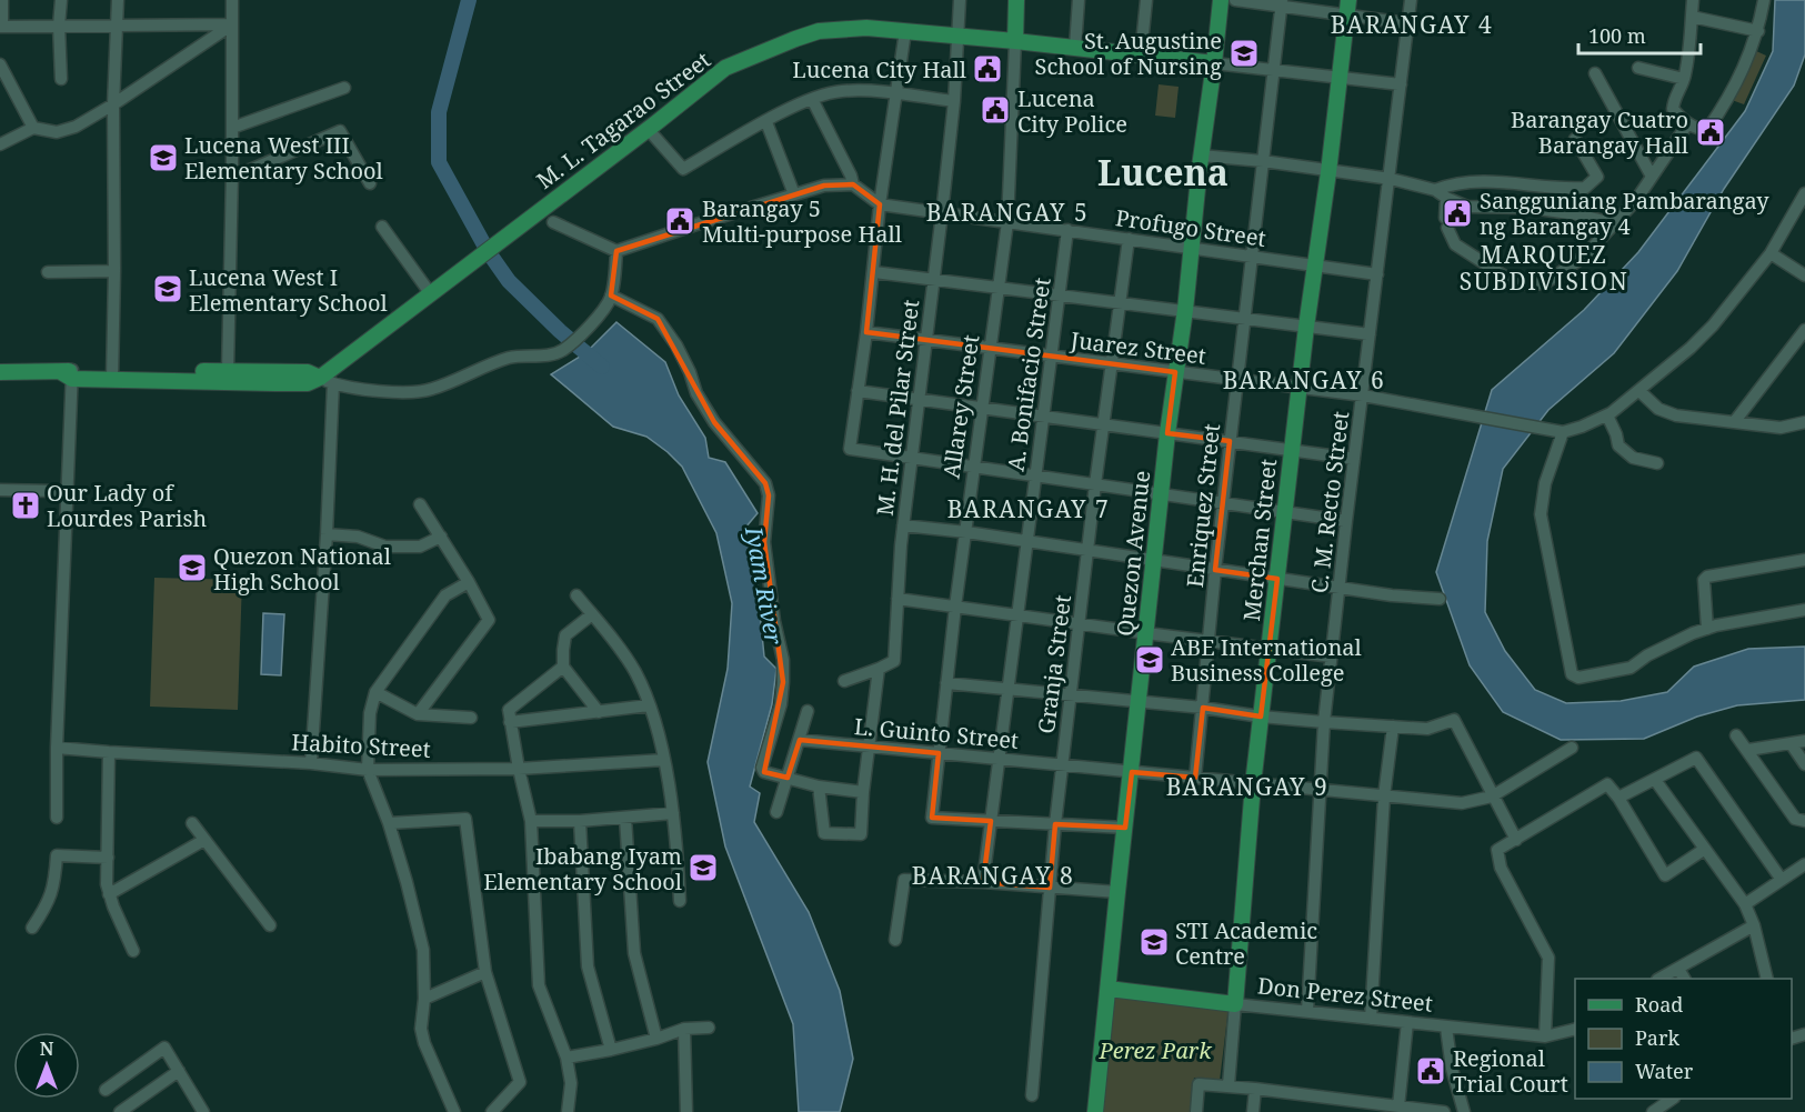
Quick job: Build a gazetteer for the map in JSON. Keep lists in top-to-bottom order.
{
  "streets": {
    "main road": [
      "M. L. Tagarao Street",
      "Allarey Street",
      "Merchan Street",
      "Quezon Avenue",
      "Don Perez Street"
    ],
    "street": [
      "Profugo Street",
      "Juarez Street",
      "A. Bonifacio Street",
      "M. H. del Pilar Street",
      "C. M. Recto Street",
      "Enriquez Street",
      "Granja Street",
      "L. Guinto Street",
      "Habito Street"
    ]
  },
  "crossings": [
    ["M. L. Tagarao Street", "Allarey Street"],
    ["M. L. Tagarao Street", "M. H. del Pilar Street"],
    ["M. L. Tagarao Street", "C. M. Recto Street"],
    ["M. L. Tagarao Street", "Enriquez Street"],
    ["M. L. Tagarao Street", "Merchan Street"],
    ["M. L. Tagarao Street", "Quezon Avenue"],
    ["Profugo Street", "A. Bonifacio Street"],
    ["Profugo Street", "Allarey Street"],
    ["Profugo Street", "M. H. del Pilar Street"],
    ["Profugo Street", "C. M. Recto Street"],
    ["Profugo Street", "Enriquez Street"],
    ["Profugo Street", "Merchan Street"],
    ["Profugo Street", "Quezon Avenue"],
    ["Profugo Street", "Granja Street"],
    ["Juarez Street", "A. Bonifacio Street"],
    ["Juarez Street", "Allarey Street"],
    ["Juarez Street", "M. H. del Pilar Street"],
    ["Juarez Street", "C. M. Recto Street"],
    ["Juarez Street", "Enriquez Street"],
    ["Juarez Street", "Merchan Street"],
    ["Juarez Street", "Quezon Avenue"],
    ["Juarez Street", "Granja Street"],
    ["A. Bonifacio Street", "Allarey Street"],
    ["A. Bonifacio Street", "L. Guinto Street"],
    ["Allarey Street", "L. Guinto Street"],
    ["C. M. Recto Street", "L. Guinto Street"],
    ["C. M. Recto Street", "Don Perez Street"],
    ["Enriquez Street", "L. Guinto Street"],
    ["Merchan Street", "L. Guinto Street"],
    ["Merchan Street", "Don Perez Street"],
    ["Quezon Avenue", "L. Guinto Street"],
    ["Quezon Avenue", "Don Perez Street"],
    ["Granja Street", "L. Guinto Street"]
  ],
  "districts": [
    "BARANGAY 4",
    "Lucena",
    "BARANGAY 5",
    "MARQUEZ SUBDIVISION",
    "BARANGAY 6",
    "BARANGAY 7",
    "BARANGAY 9",
    "BARANGAY 8"
  ],
  "water": ["Iyam River"],
  "parks": ["Perez Park"],
  "places": {
    "school or university": [
      "St. Augustine School of Nursing",
      "Lucena West III Elementary School",
      "Lucena West I Elementary School",
      "Quezon National High School",
      "ABE International Business College",
      "Ibabang Iyam Elementary School",
      "STI Academic Centre"
    ],
    "public building": [
      "Lucena City Hall",
      "Lucena City Police",
      "Barangay Cuatro Barangay Hall",
      "Sangguniang Pambarangay ng Barangay 4",
      "Barangay 5 Multi-purpose Hall",
      "Regional Trial Court"
    ],
    "church": ["Our Lady of Lourdes Parish"]
  },
  "legend": ["Road", "Park", "Water"],
  "scale_bar": "100 m",
  "north": "top"
}
